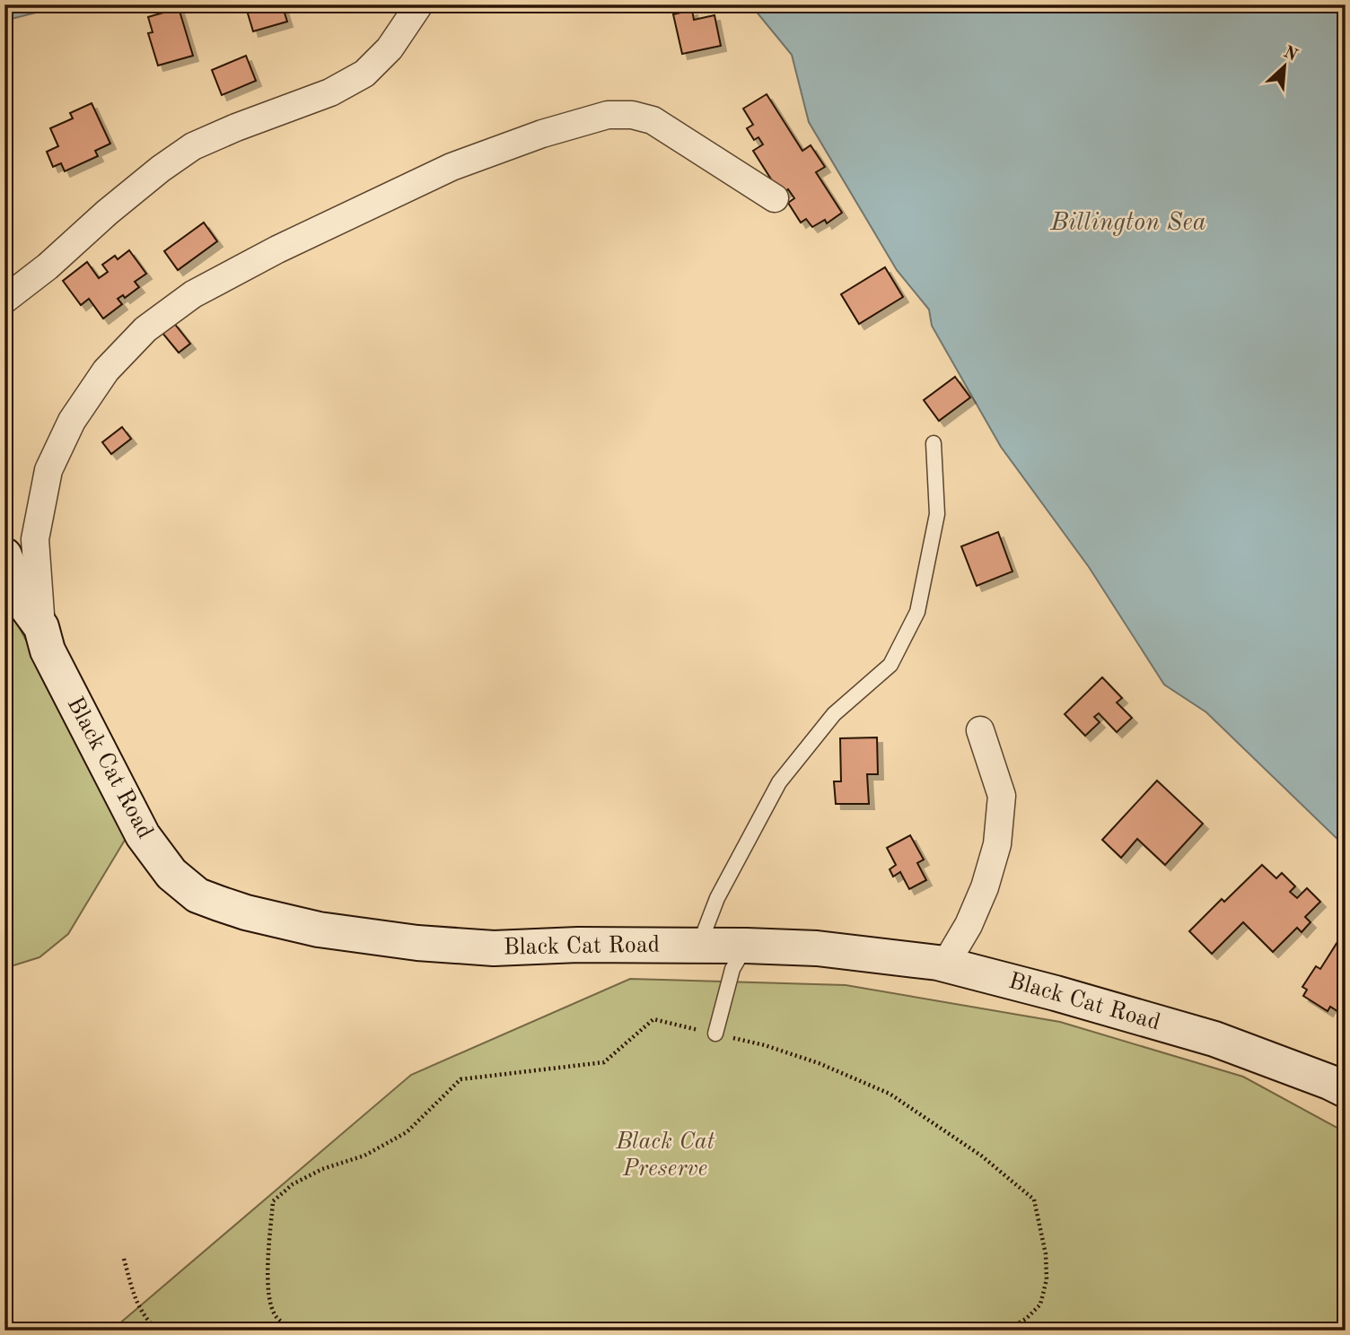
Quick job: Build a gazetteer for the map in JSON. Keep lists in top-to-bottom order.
{
  "streets": {
    "street": ["Black Cat Road"]
  },
  "water": ["Billington Sea"],
  "parks": ["Black Cat Preserve"],
  "north": "top right"
}
